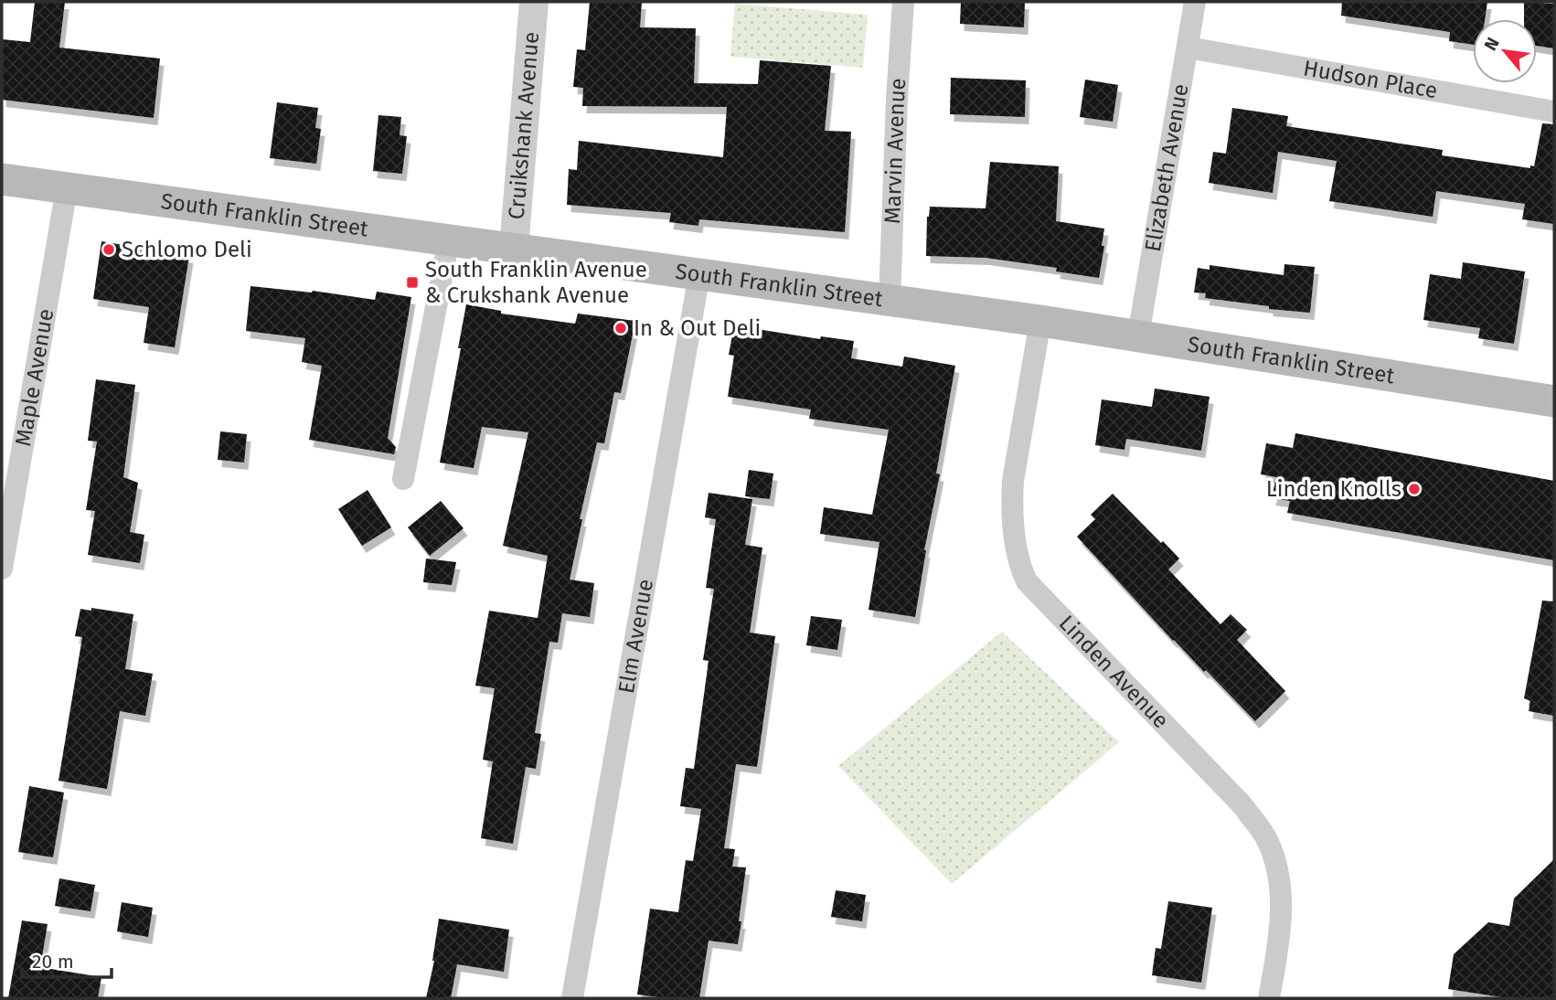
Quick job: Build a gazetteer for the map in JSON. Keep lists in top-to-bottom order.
{
  "streets": {
    "main road": ["South Franklin Street"],
    "street": [
      "Hudson Place",
      "Cruikshank Avenue",
      "Marvin Avenue",
      "Elizabeth Avenue",
      "Maple Avenue",
      "Elm Avenue",
      "Linden Avenue"
    ]
  },
  "crossings": [
    ["Hudson Place", "Elizabeth Avenue"],
    ["Cruikshank Avenue", "South Franklin Street"],
    ["Marvin Avenue", "South Franklin Street"],
    ["Elizabeth Avenue", "South Franklin Street"],
    ["South Franklin Street", "Maple Avenue"],
    ["South Franklin Street", "Elm Avenue"],
    ["South Franklin Street", "Linden Avenue"]
  ],
  "places": {
    "other": ["Schlomo Deli", "In & Out Deli", "Linden Knolls"],
    "transit": ["South Franklin Avenue & Crukshank Avenue"]
  },
  "scale_bar": "20 m",
  "north": "top left"
}
